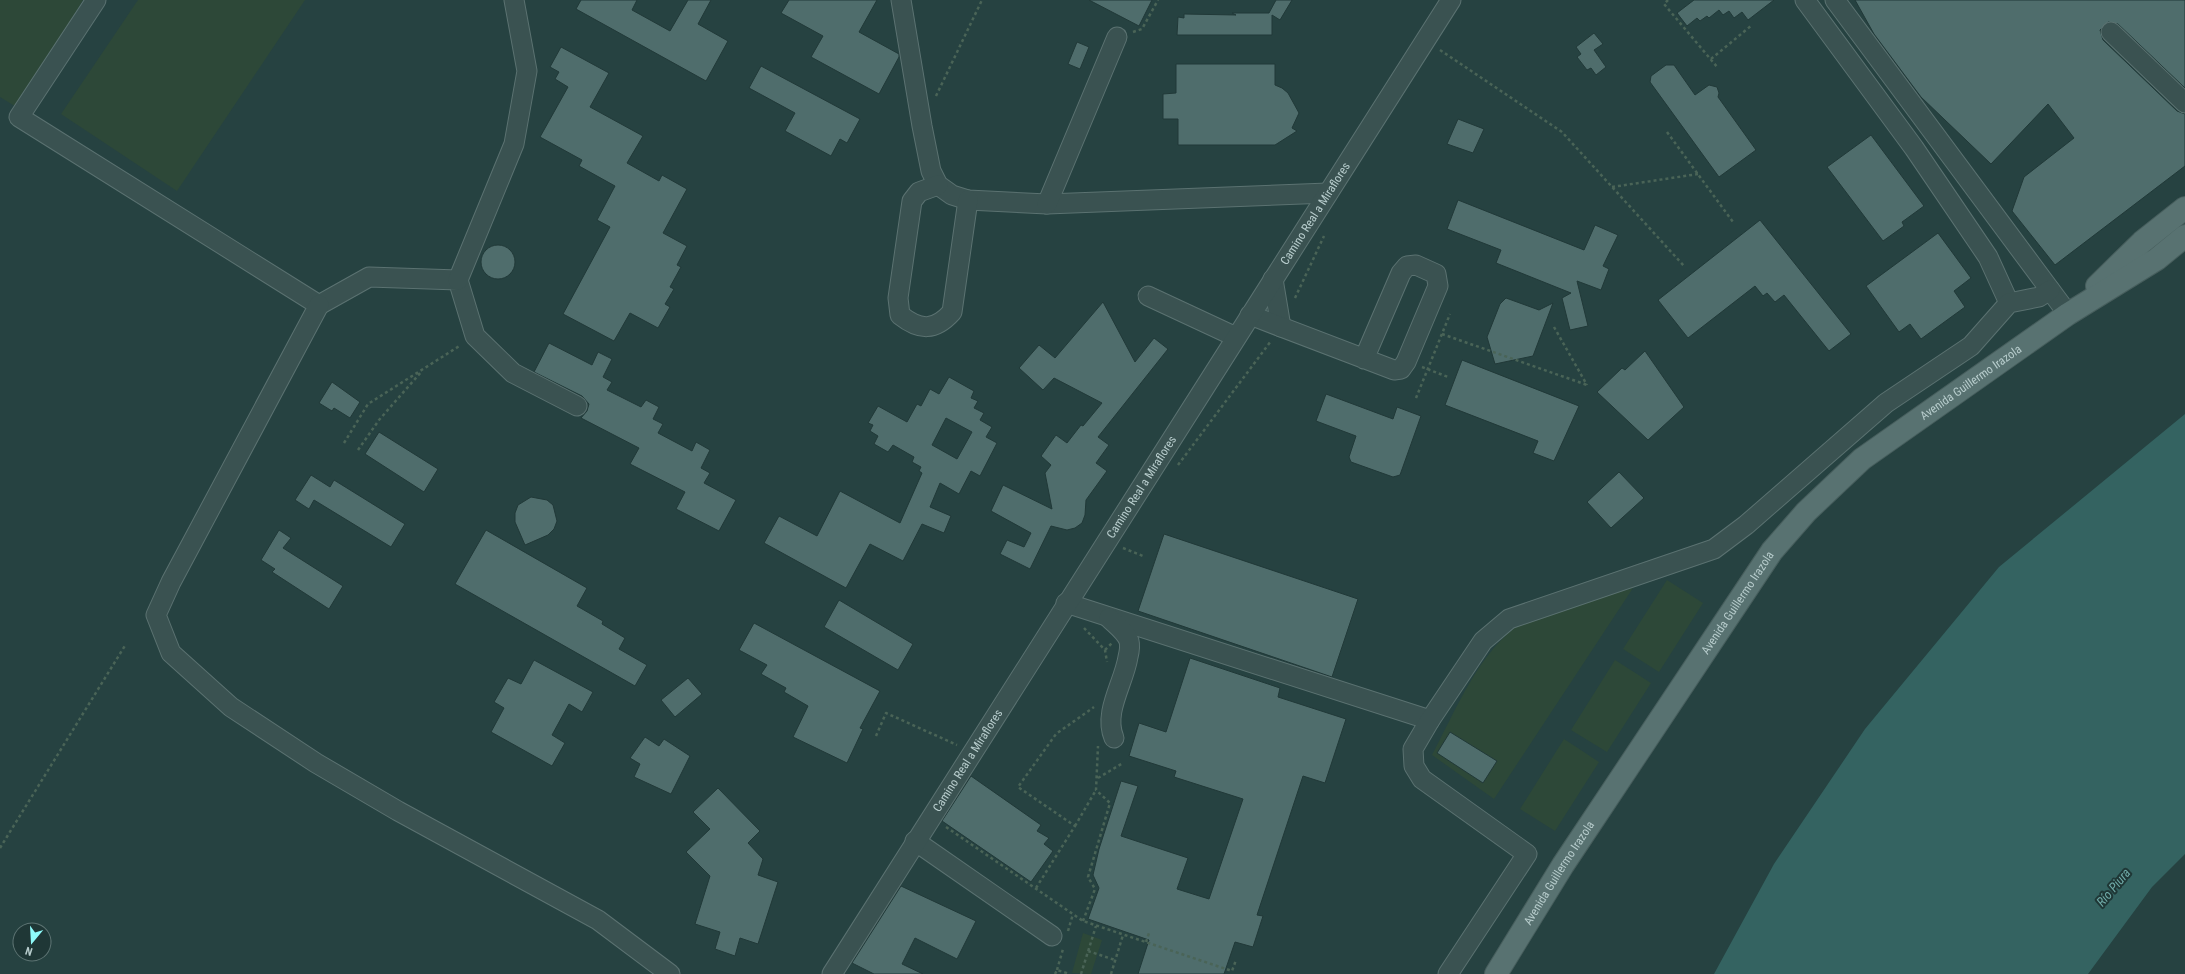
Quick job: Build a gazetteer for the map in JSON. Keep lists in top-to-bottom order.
{
  "streets": {
    "main road": ["Avenida Guillermo Irazola"],
    "lane": ["Camino Real a Miraflores"]
  },
  "water": ["Río Piura"],
  "north": "bottom"
}
